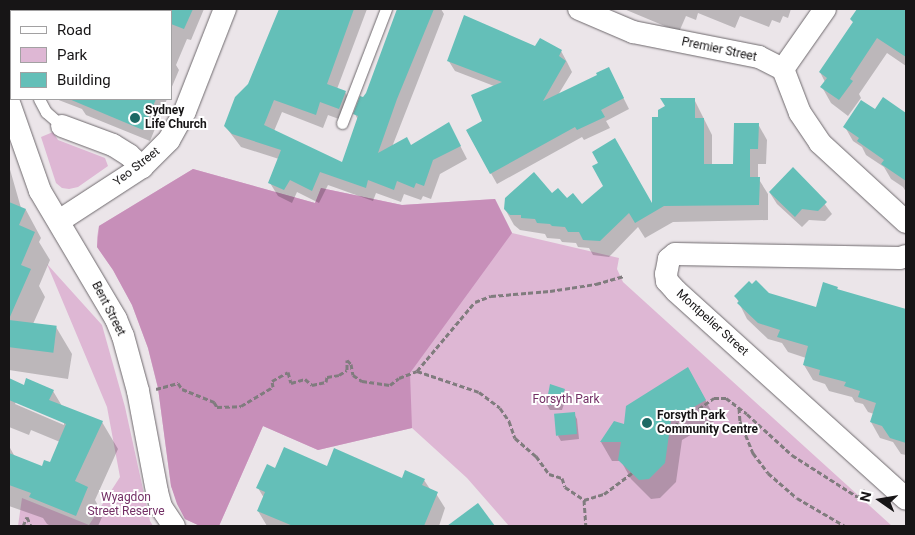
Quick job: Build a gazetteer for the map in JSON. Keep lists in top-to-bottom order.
{
  "streets": {
    "street": [
      "Premier Street",
      "Yeo Street",
      "Bent Street",
      "Montpelier Street"
    ]
  },
  "crossings": [
    ["Yeo Street", "Bent Street"]
  ],
  "parks": ["Forsyth Park", "Wyagdon Street Reserve"],
  "places": ["Sydney Life Church", "Forsyth Park Community Centre"],
  "legend": ["Road", "Park", "Building"],
  "north": "left"
}
